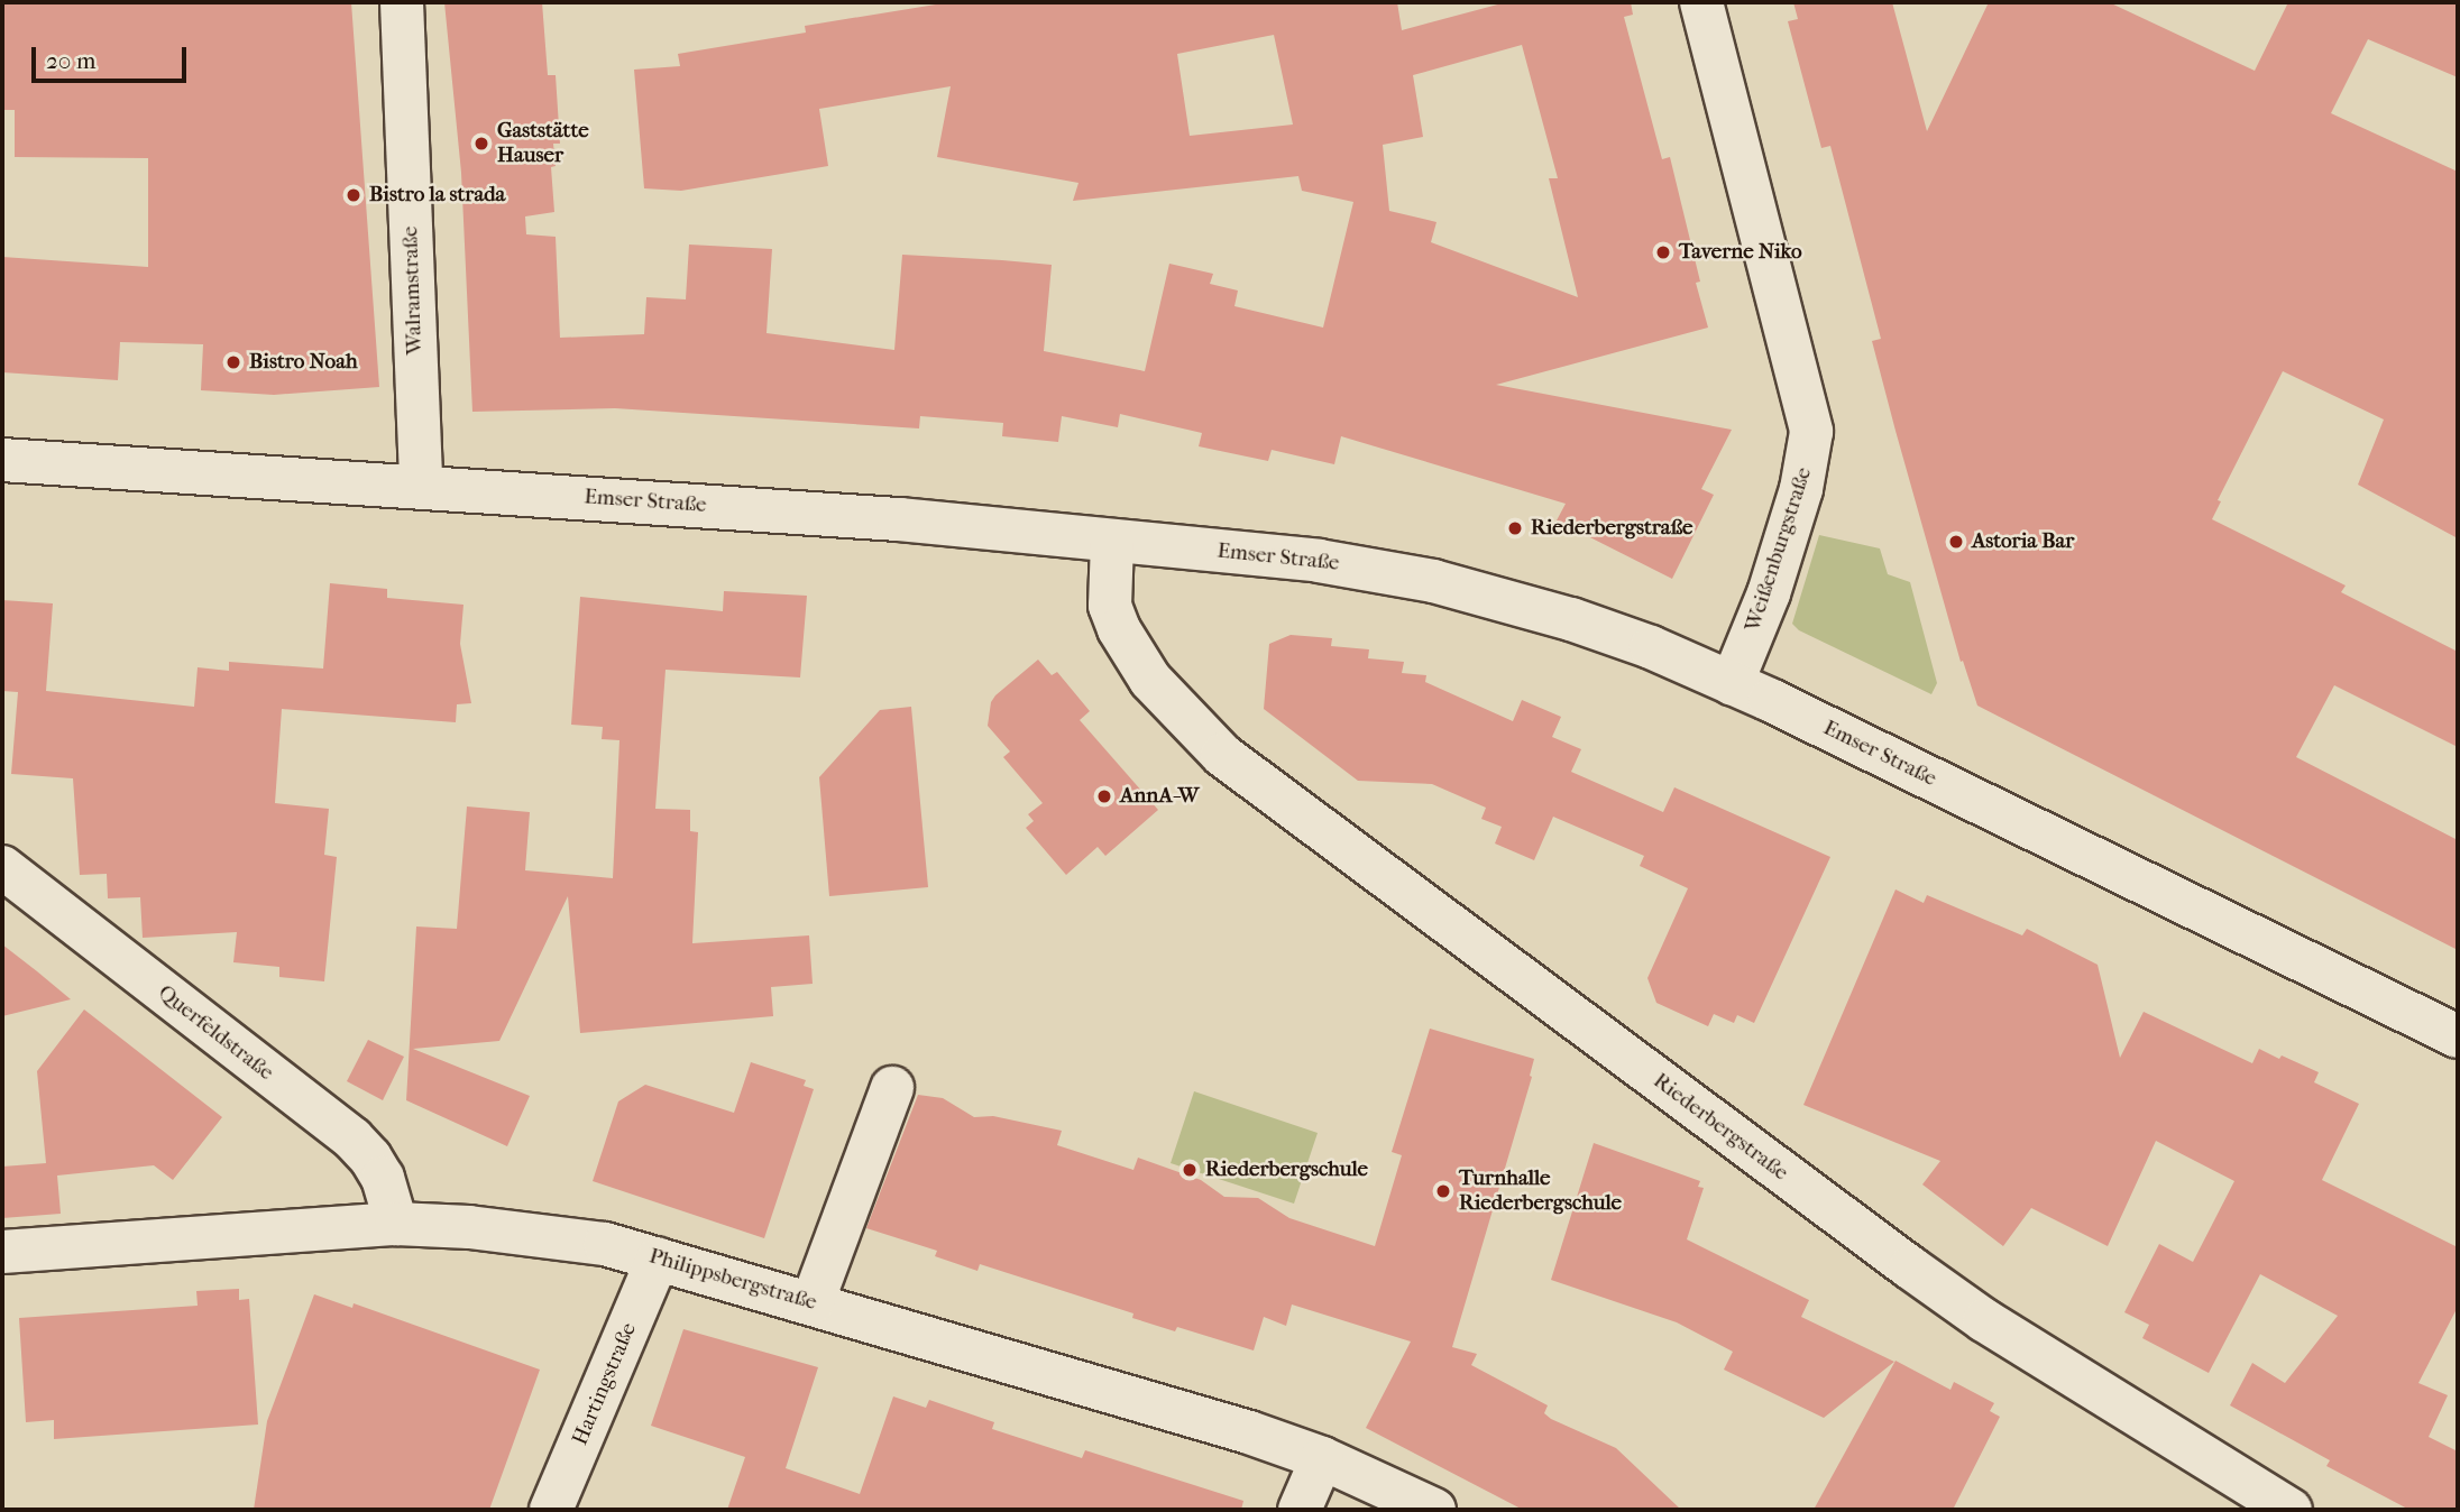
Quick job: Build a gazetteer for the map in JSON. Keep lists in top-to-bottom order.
{
  "streets": {
    "street": [
      "Walramstraße",
      "Emser Straße",
      "Weißenburgstraße",
      "Querfeldstraße",
      "Riederbergstraße",
      "Philippsbergstraße",
      "Hartingstraße"
    ]
  },
  "crossings": [
    ["Walramstraße", "Emser Straße"],
    ["Emser Straße", "Weißenburgstraße"],
    ["Emser Straße", "Riederbergstraße"],
    ["Querfeldstraße", "Philippsbergstraße"],
    ["Philippsbergstraße", "Hartingstraße"]
  ],
  "places": [
    "Gaststätte Hauser",
    "Bistro la strada",
    "Taverne Niko",
    "Bistro Noah",
    "Riederbergstraße",
    "Astoria Bar",
    "AnnA-W",
    "Riederbergschule",
    "Turnhalle Riederbergschule"
  ],
  "scale_bar": "20 m"
}
